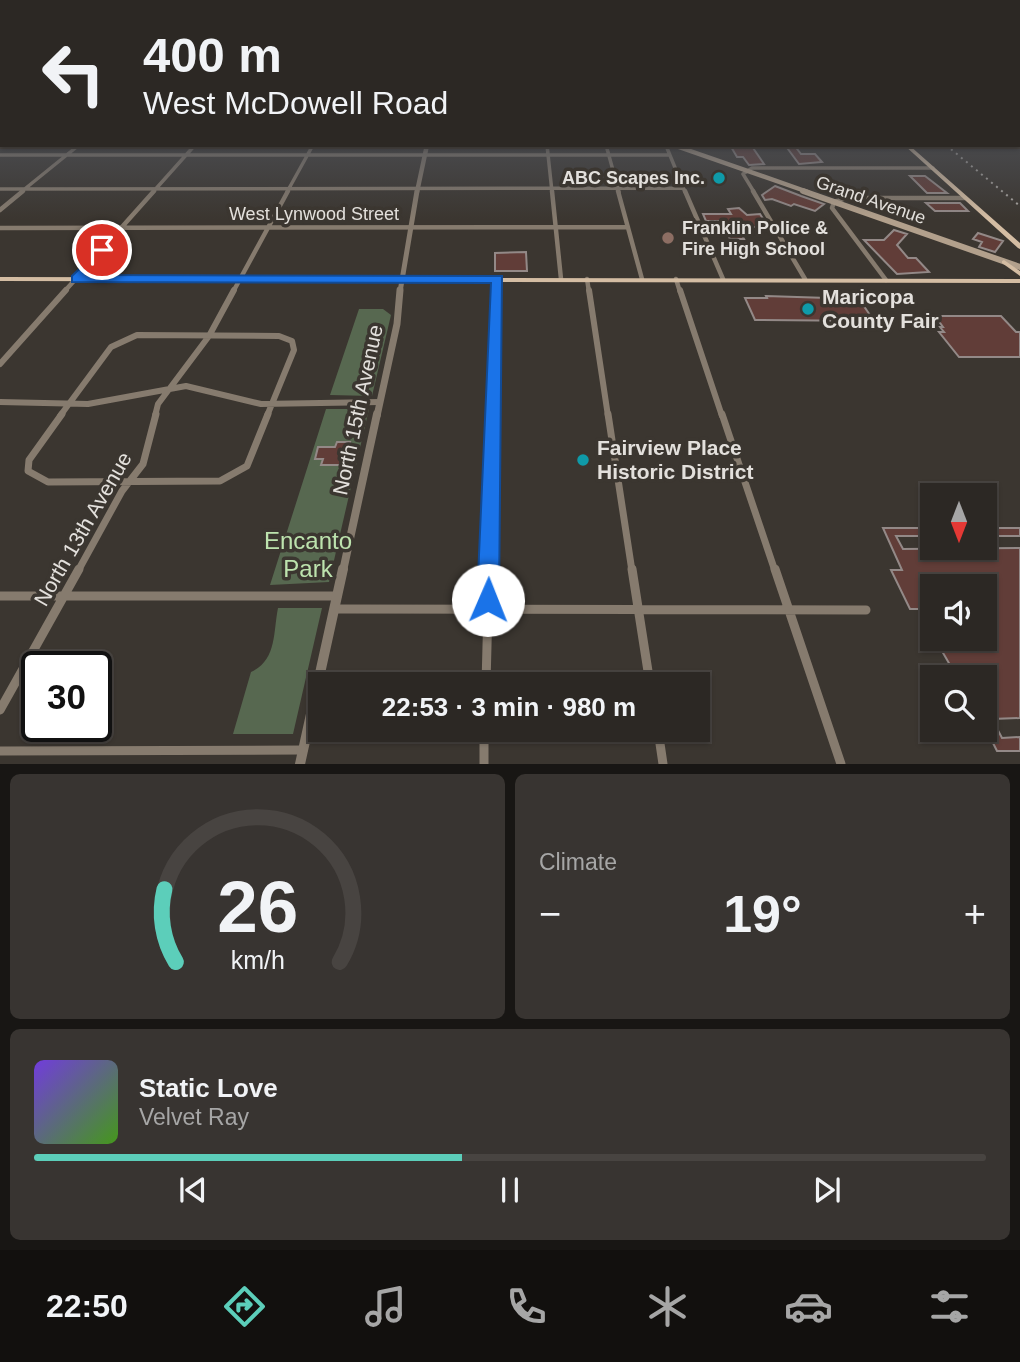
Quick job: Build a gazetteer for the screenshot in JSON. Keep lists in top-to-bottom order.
{
  "streets": {
    "main road": ["Grand Avenue"],
    "street": ["West Lynwood Street", "North 15th Avenue", "North 13th Avenue"]
  },
  "crossings": [
    ["West Lynwood Street", "North 15th Avenue"],
    ["West Lynwood Street", "North 13th Avenue"]
  ],
  "parks": ["Encanto Park"],
  "places": [
    "ABC Scapes Inc.",
    "Franklin Police & Fire High School",
    "Maricopa County Fair",
    "Fairview Place Historic District"
  ],
  "north": "bottom",
  "page": {
    "turn": ["400 m", "West McDowell Road"],
    "limit": "30",
    "trip": "22:53 · 3 min · 980 m",
    "tile": "Climate",
    "heat": ["−", "19°", "+"],
    "song": ["Static Love", "Velvet Ray"],
    "tabs": "22:50",
    "gauge": ["26", "km/h"]
  }
}
